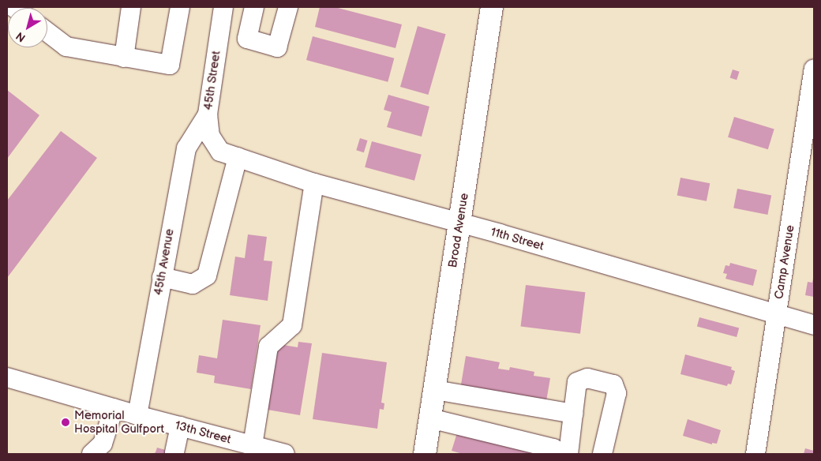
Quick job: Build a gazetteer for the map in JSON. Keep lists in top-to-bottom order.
{
  "streets": {
    "main road": ["Broad Avenue"],
    "street": [
      "45th Street",
      "11th Street",
      "45th Avenue",
      "Camp Avenue",
      "13th Street"
    ]
  },
  "crossings": [
    ["45th Street", "11th Street"],
    ["45th Street", "45th Avenue"],
    ["Broad Avenue", "11th Street"],
    ["11th Street", "Camp Avenue"],
    ["45th Avenue", "13th Street"]
  ],
  "places": ["Memorial Hospital Gulfport"],
  "north": "bottom left"
}
